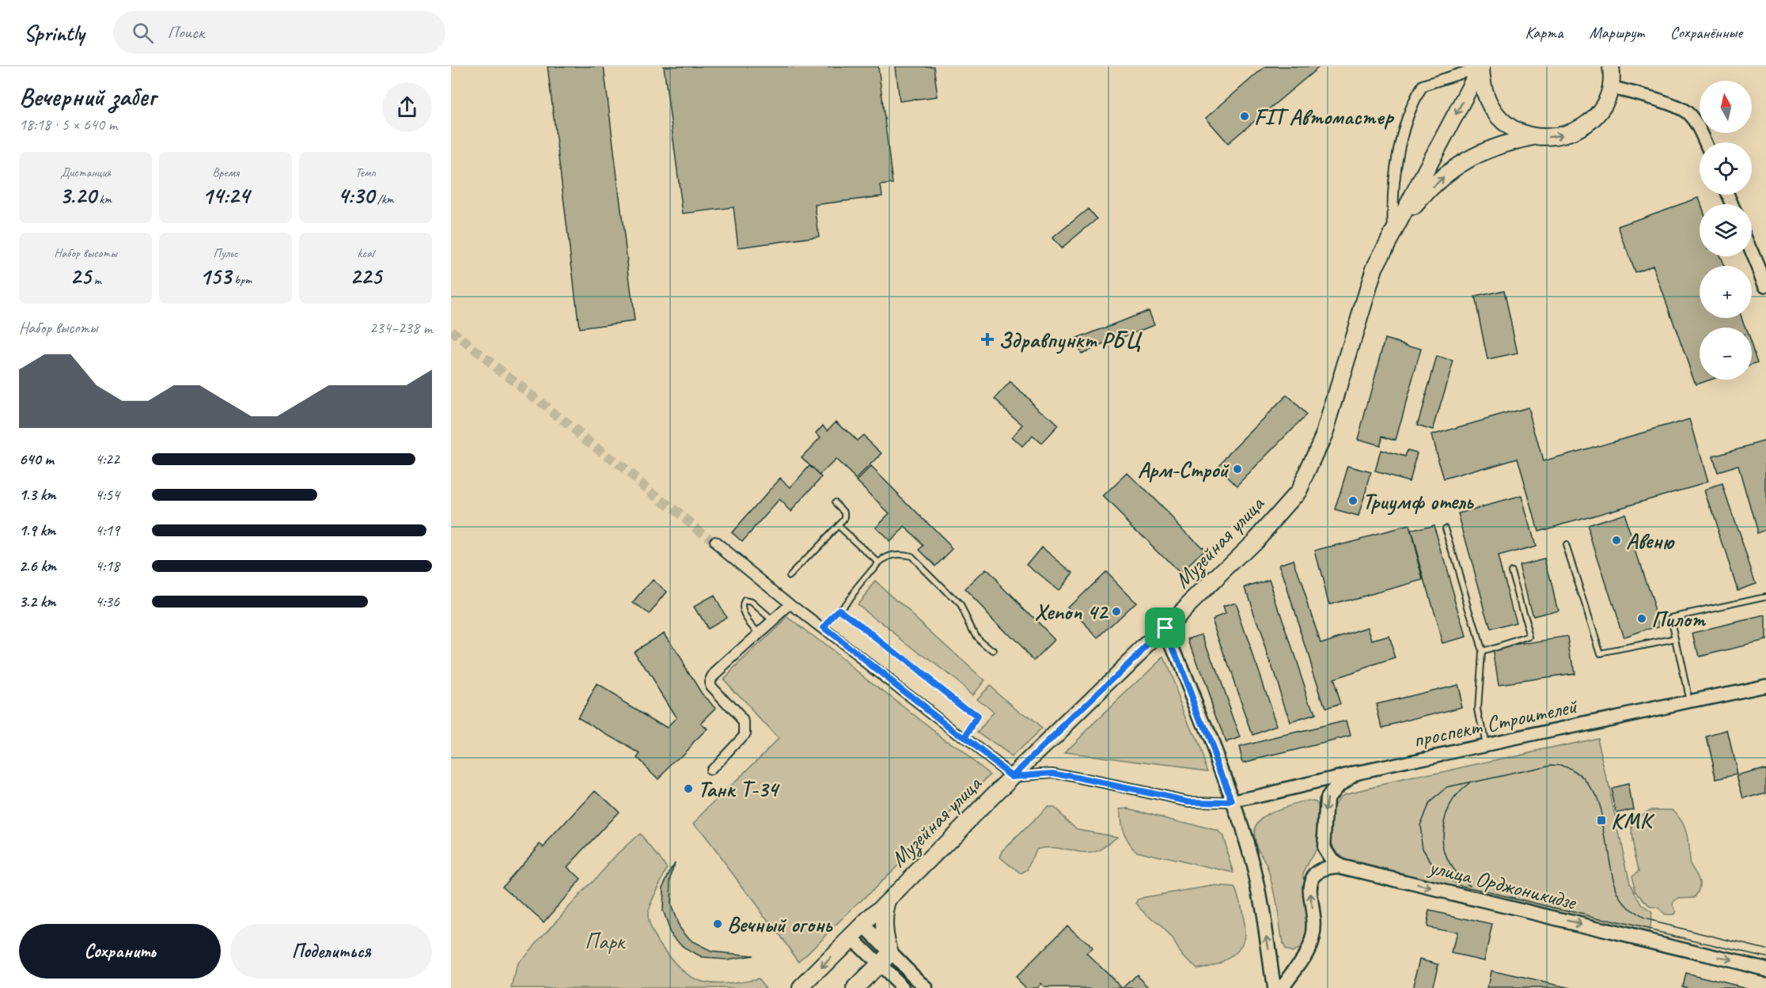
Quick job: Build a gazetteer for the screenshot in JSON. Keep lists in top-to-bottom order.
{
  "streets": {
    "main road": ["Музейная улица", "улица Орджоникидзе"],
    "street": ["проспект Строителей"]
  },
  "one_way": ["улица Орджоникидзе"],
  "parks": ["Парк"],
  "places": {
    "other": [
      "FIT Автомастер",
      "Арм-Строй",
      "Триумф отель",
      "Авеню",
      "Xenon 42",
      "Пилот",
      "Танк Т-34",
      "Вечный огонь"
    ],
    "health": ["Здравпункт РБЦ"],
    "transit": ["КМК"]
  },
  "north": "top",
  "page": {
    "header": "Sprintly",
    "search": "Поиск",
    "nav": ["Карта", "Маршрут", "Сохранённые"],
    "heading": ["Вечерний забег", "18:18 · 5 × 640 m"],
    "map_buttons": ["+", "−"],
    "stats": [
      ["Дистанция", "3.20 km"],
      ["Время", "14:24"],
      ["Темп", "4:30 /km"],
      ["Набор высоты", "25 m"],
      ["Пульс", "153 bpm"],
      ["kcal", "225"]
    ],
    "chart": ["Набор высоты", "234–238 m"],
    "list": [
      {
        "name": "640 m",
        "note": "4:22"
      },
      {
        "name": "1.3 km",
        "note": "4:54"
      },
      {
        "name": "1.9 km",
        "note": "4:19"
      },
      {
        "name": "2.6 km",
        "note": "4:18"
      },
      {
        "name": "3.2 km",
        "note": "4:36"
      }
    ],
    "buttons": ["Сохранить", "Поделиться"]
  }
}
